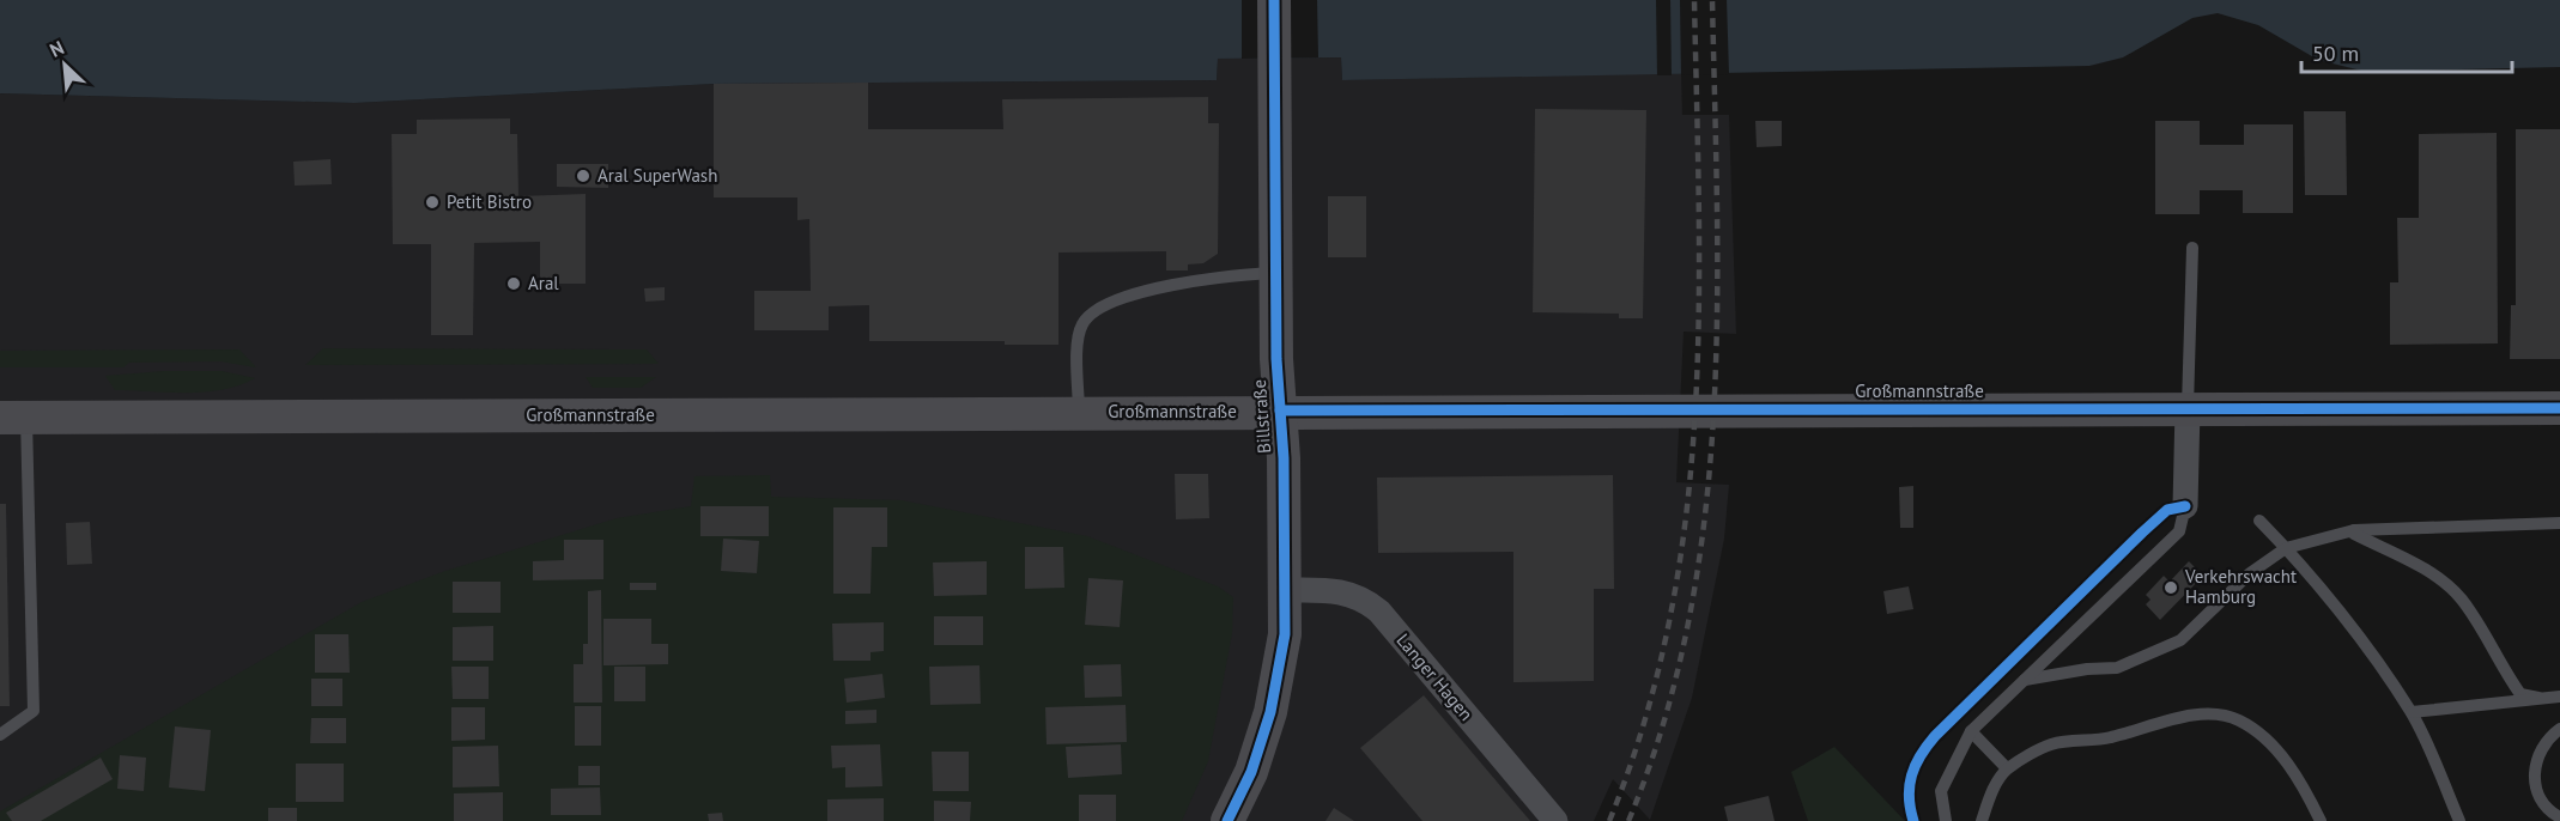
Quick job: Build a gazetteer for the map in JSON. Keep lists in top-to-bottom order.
{
  "streets": {
    "main road": ["Großmannstraße", "Billstraße"],
    "street": ["Langer Hagen"]
  },
  "crossings": [
    ["Großmannstraße", "Billstraße"],
    ["Billstraße", "Langer Hagen"]
  ],
  "places": [
    "Aral SuperWash",
    "Petit Bistro",
    "Aral",
    "Verkehrswacht Hamburg"
  ],
  "scale_bar": "50 m",
  "north": "top left"
}
